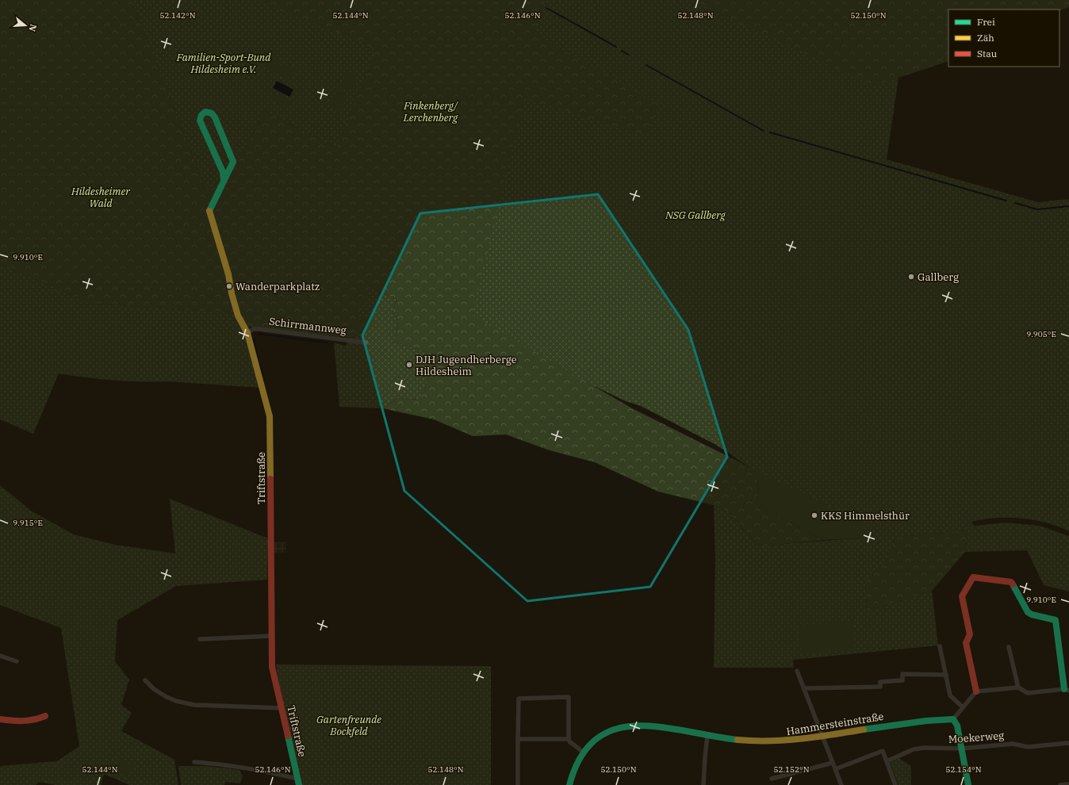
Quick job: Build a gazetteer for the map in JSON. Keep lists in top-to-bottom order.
{
  "streets": {
    "street": [
      "Schirrmannweg",
      "Triftstraße",
      "Hammersteinstraße",
      "Moekerweg"
    ]
  },
  "crossings": [
    ["Schirrmannweg", "Triftstraße"]
  ],
  "parks": [
    "Familien-Sport-Bund Hildesheim e.V.",
    "Finkenberg/ Lerchenberg",
    "Hildesheimer Wald",
    "NSG Gallberg",
    "Gartenfreunde Bockfeld"
  ],
  "places": [
    "Gallberg",
    "Wanderparkplatz",
    "DJH Jugendherberge Hildesheim",
    "KKS Himmelsthür"
  ],
  "legend": ["Frei", "Zäh", "Stau"],
  "north": "right",
  "coordinates": [
    "52.142°N",
    "52.144°N",
    "52.146°N",
    "52.148°N",
    "52.150°N",
    "9.910°E",
    "9.905°E",
    "9.915°E",
    "52.152°N",
    "52.154°N"
  ]
}
